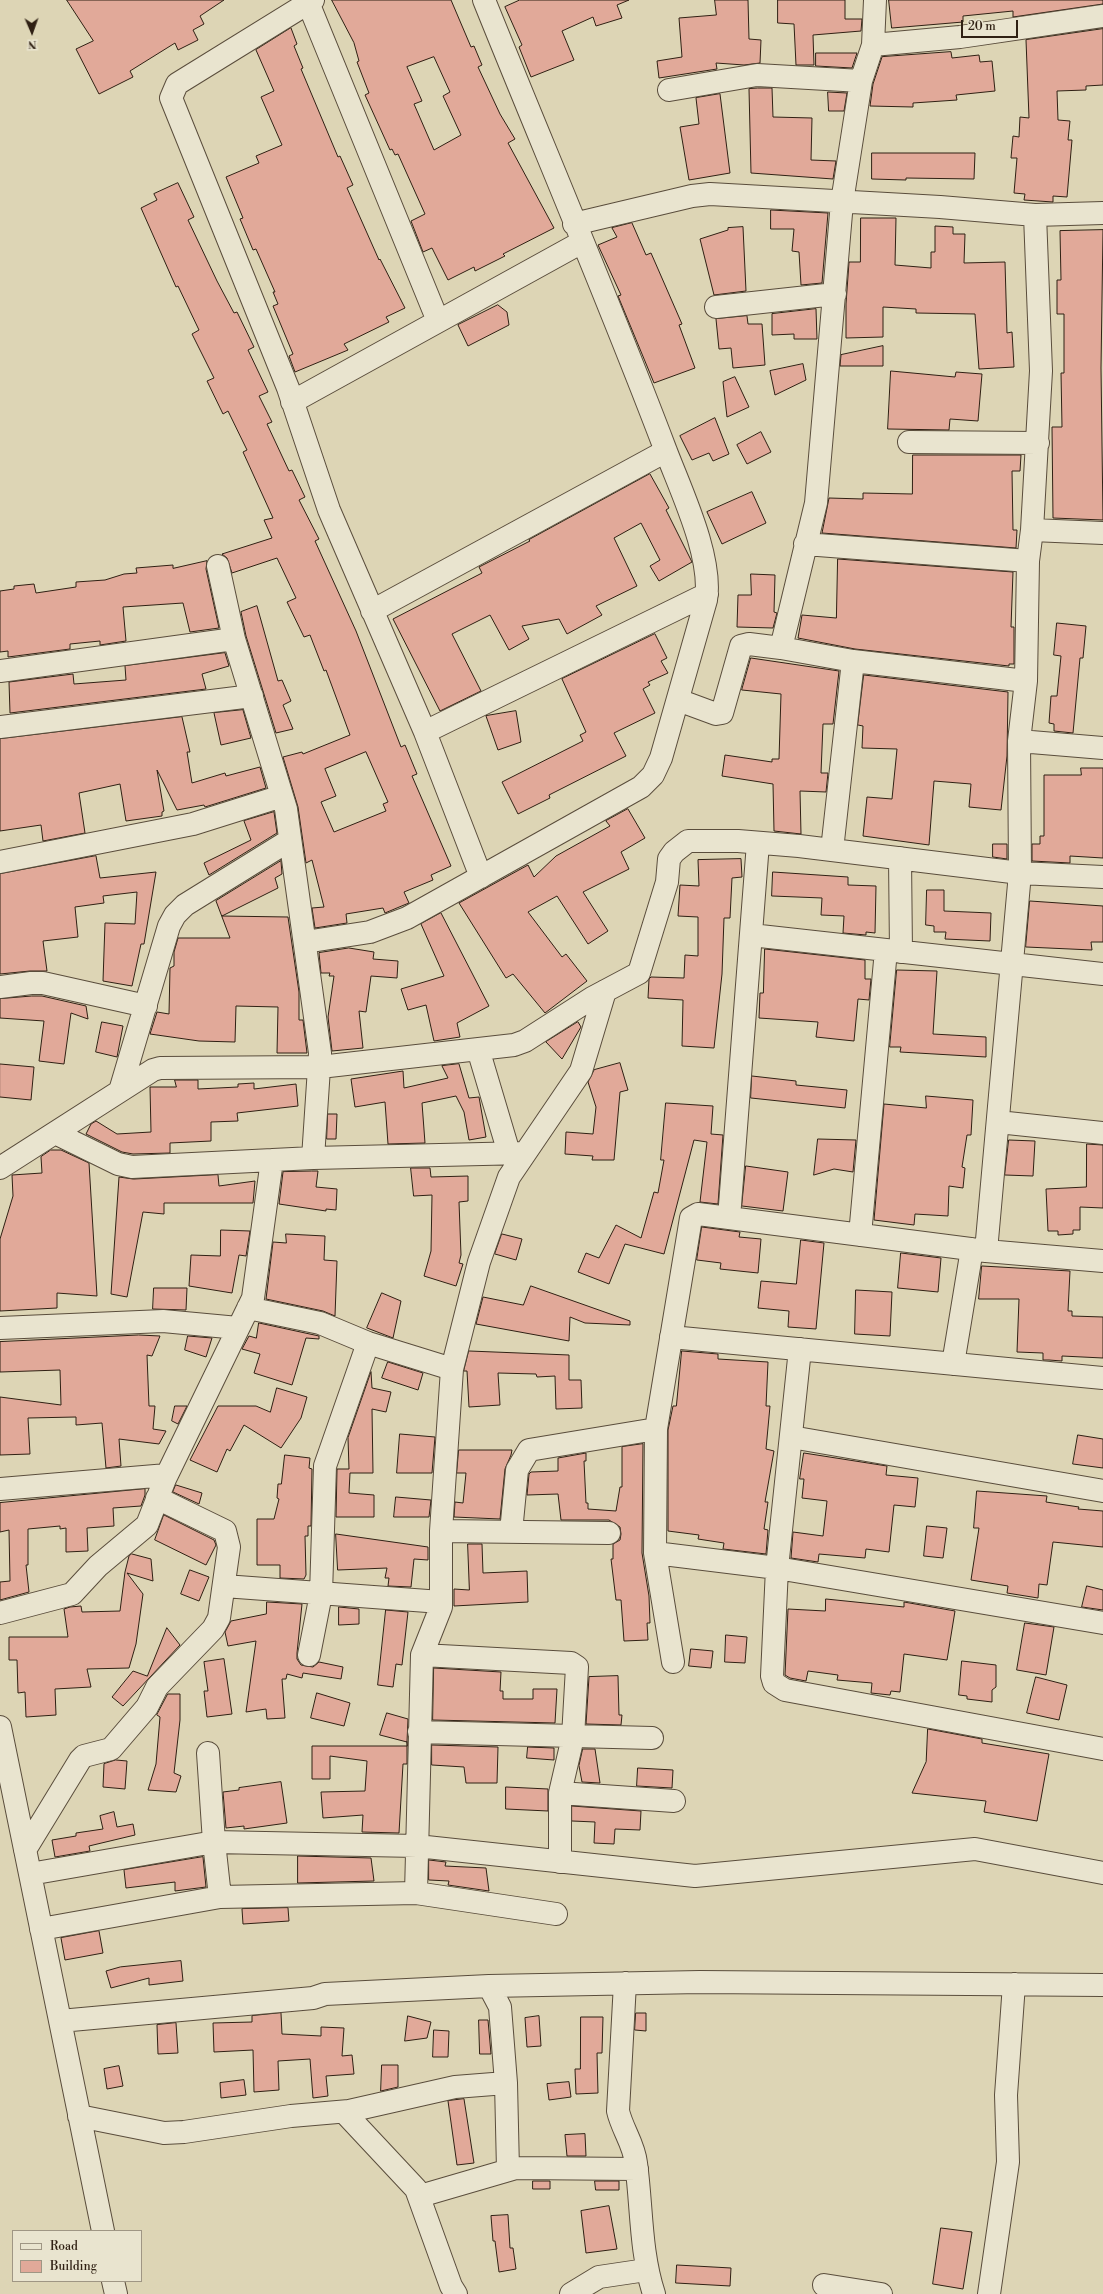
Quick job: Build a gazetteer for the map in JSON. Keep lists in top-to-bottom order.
{
  "legend": ["Road", "Building"],
  "scale_bar": "20 m",
  "north": "bottom"
}
